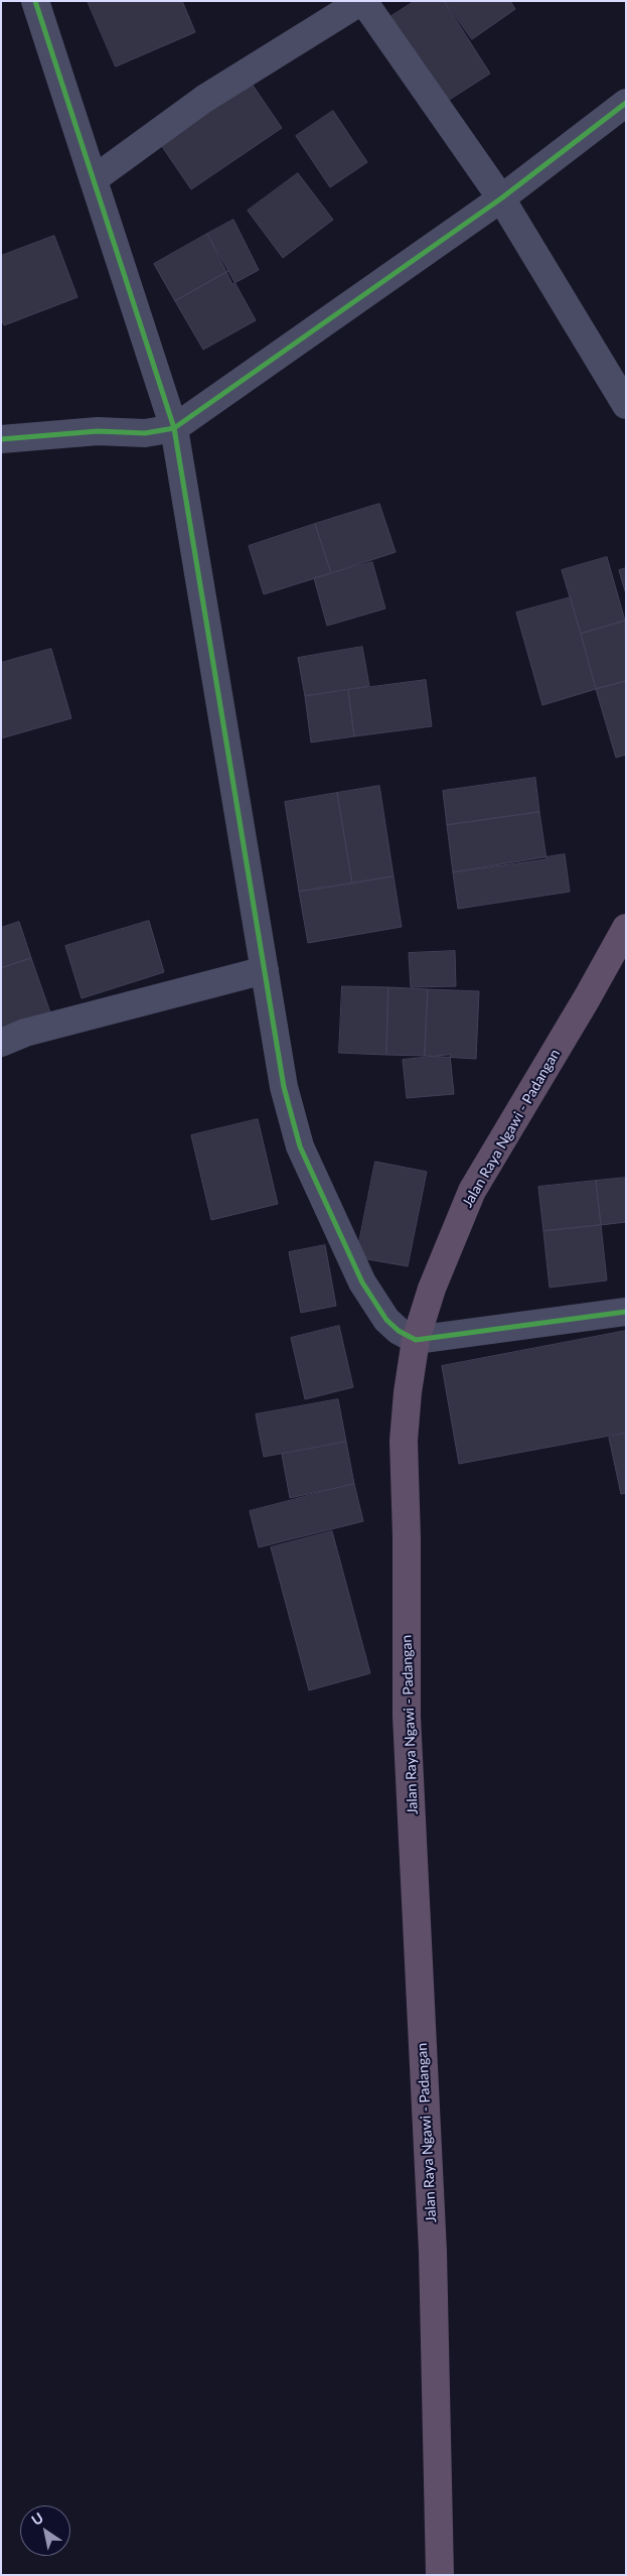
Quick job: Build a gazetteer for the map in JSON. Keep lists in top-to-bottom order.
{
  "streets": {
    "highway": ["Jalan Raya Ngawi - Padangan"]
  },
  "north": "top left"
}
